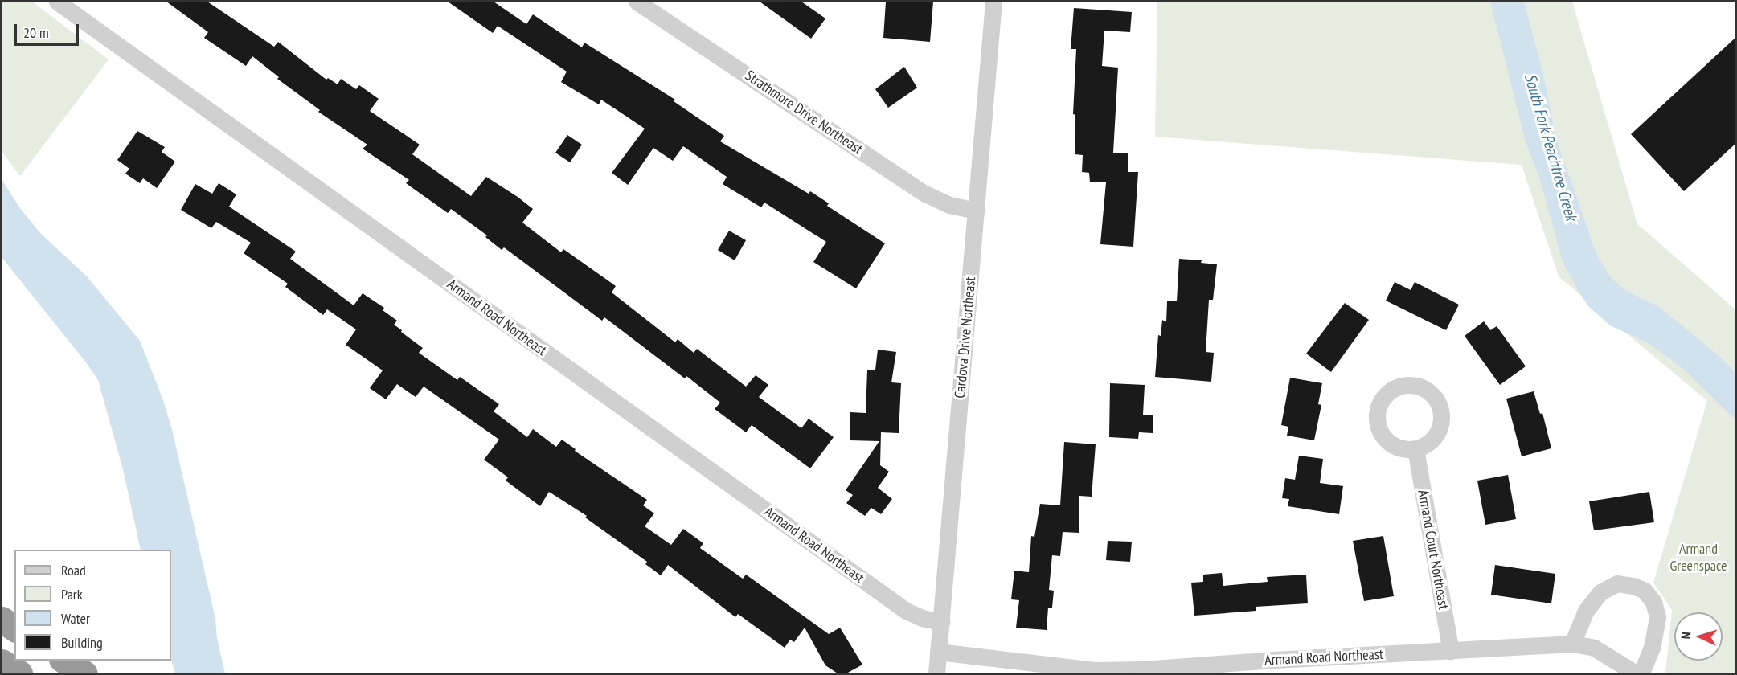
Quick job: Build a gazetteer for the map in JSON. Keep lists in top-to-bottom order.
{
  "streets": {
    "street": [
      "Strathmore Drive Northeast",
      "Armand Road Northeast",
      "Cardova Drive Northeast",
      "Armand Court Northeast"
    ]
  },
  "crossings": [
    ["Strathmore Drive Northeast", "Cardova Drive Northeast"],
    ["Armand Road Northeast", "Cardova Drive Northeast"],
    ["Armand Road Northeast", "Armand Court Northeast"]
  ],
  "water": ["South Fork Peachtree Creek"],
  "parks": ["Armand Greenspace"],
  "legend": [
    "Road",
    "Park",
    "Water",
    "Building"
  ],
  "scale_bar": "20 m",
  "north": "left"
}
